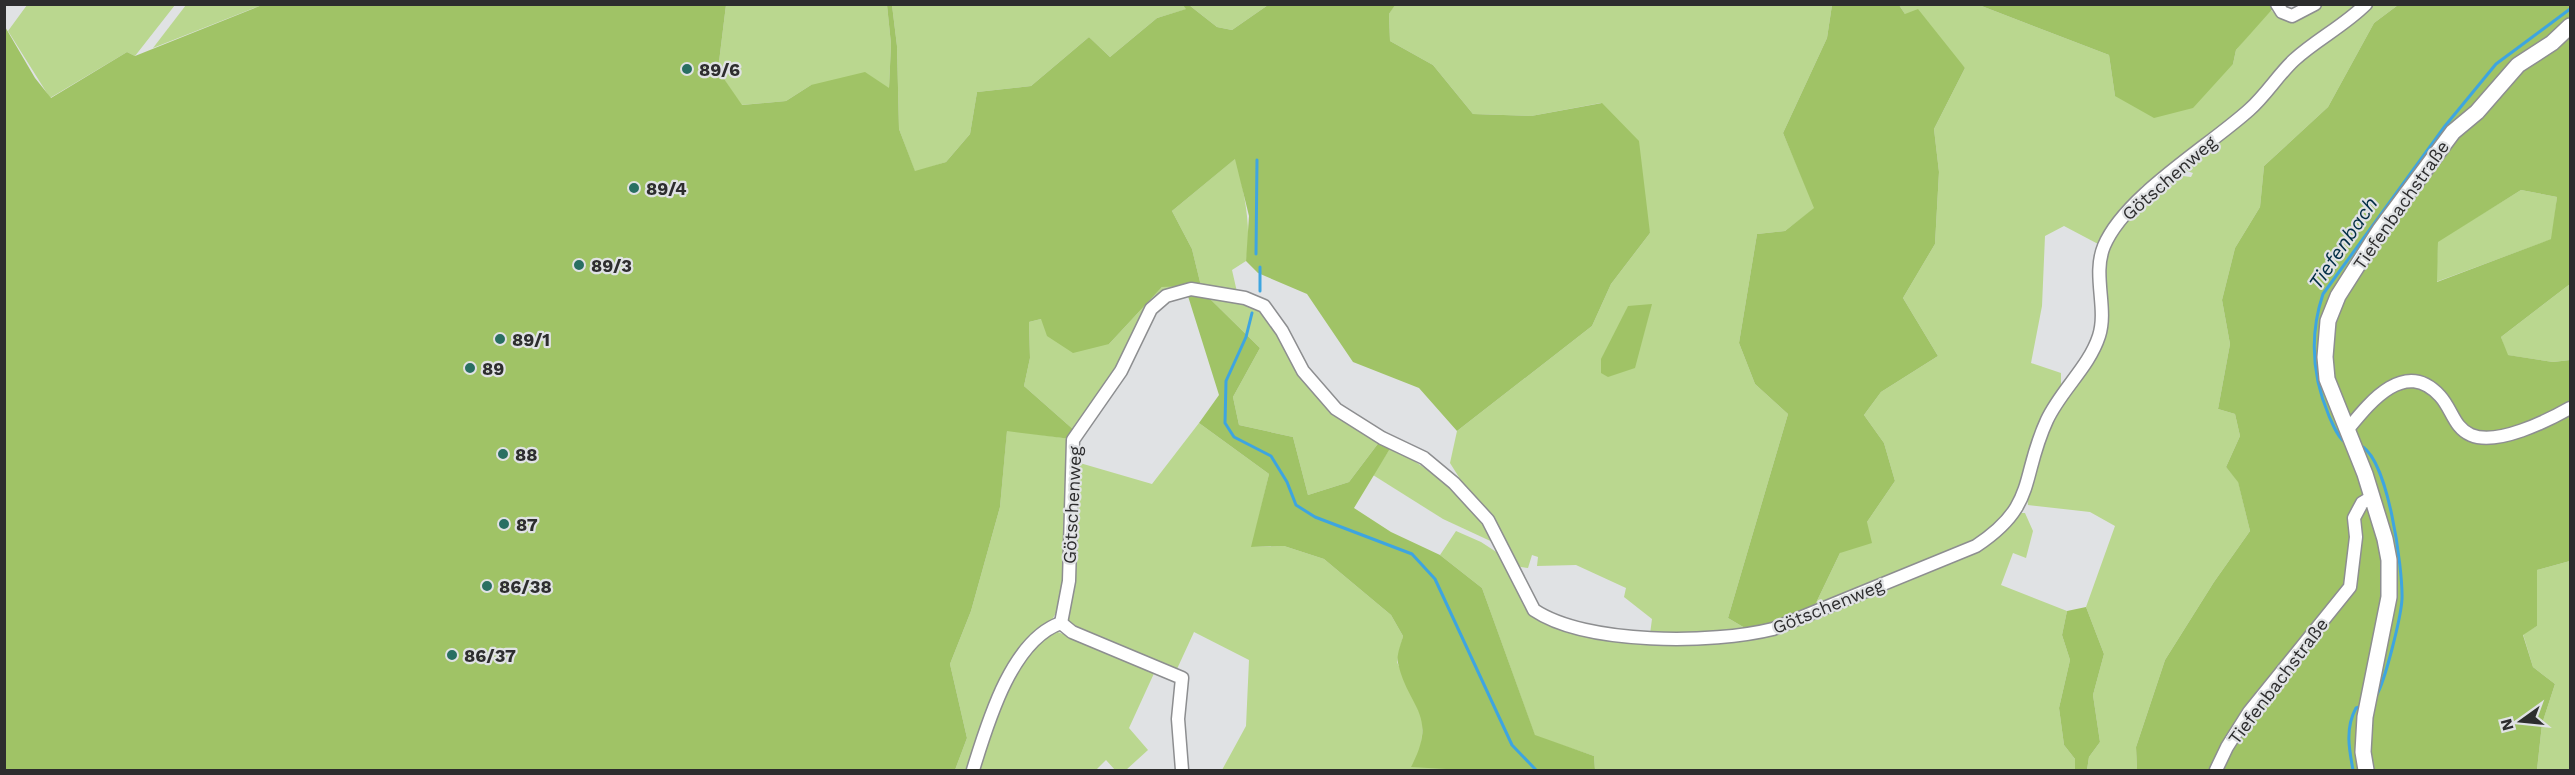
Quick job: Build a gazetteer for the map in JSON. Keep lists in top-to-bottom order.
{
  "streets": {
    "street": ["Götschenweg", "Tiefenbachstraße"]
  },
  "water": ["Tiefenbach"],
  "places": [
    "89/6",
    "89/4",
    "89/3",
    "89/1",
    "89",
    "88",
    "87",
    "86/38",
    "86/37"
  ],
  "north": "left"
}
